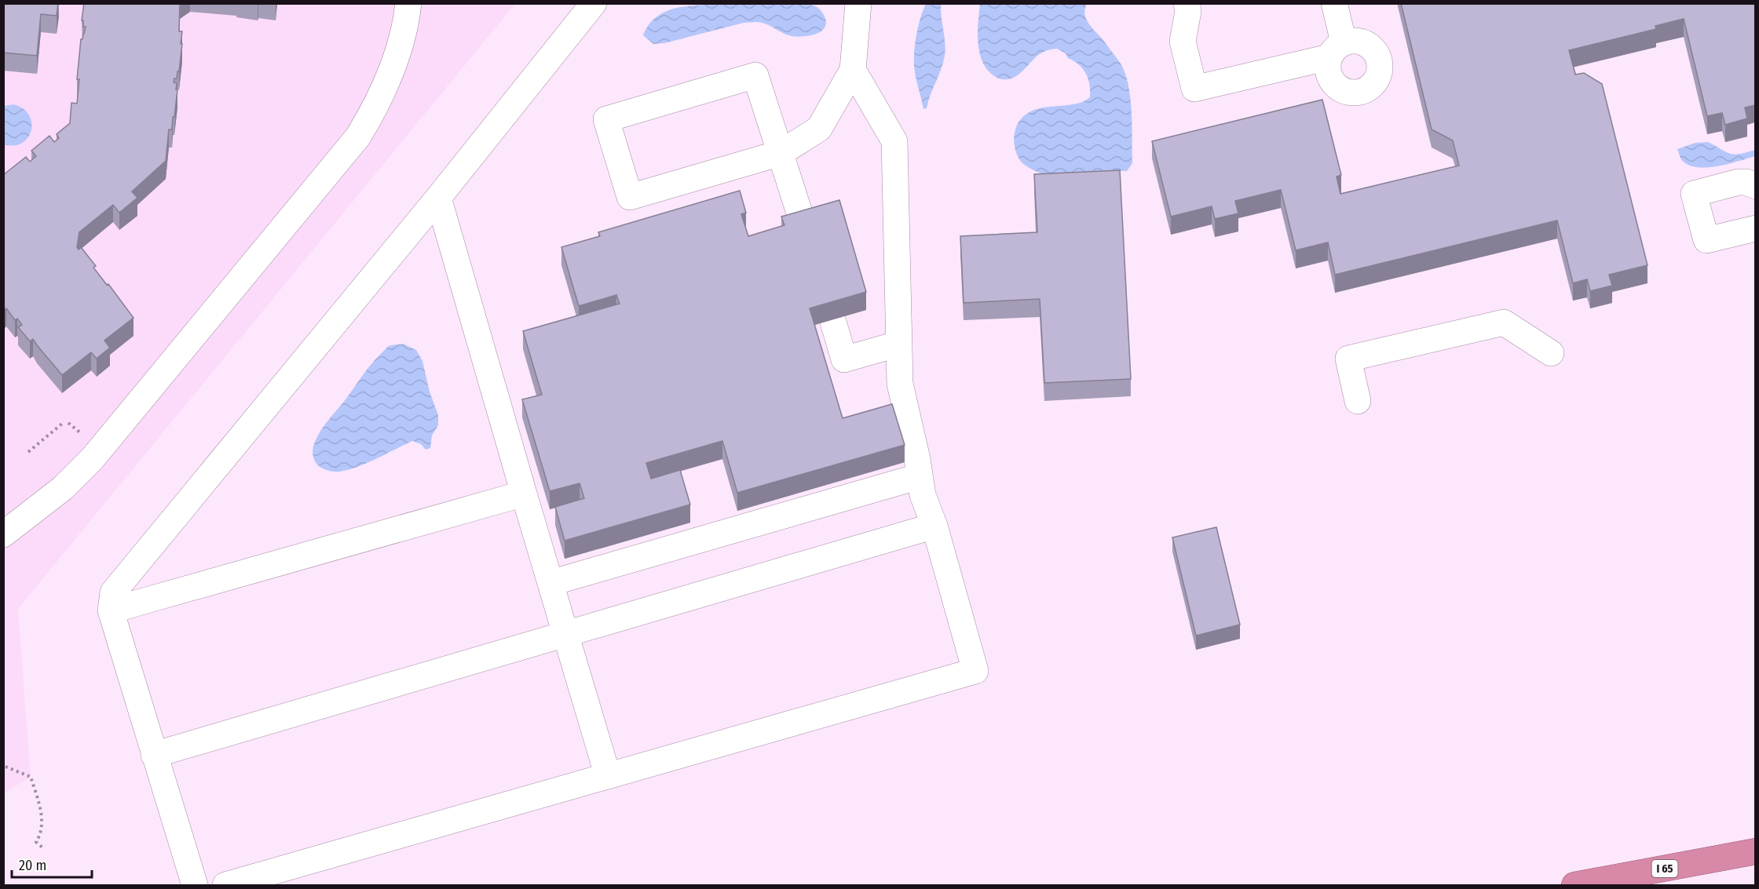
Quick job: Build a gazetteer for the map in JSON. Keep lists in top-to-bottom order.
{
  "streets": {
    "highway": ["I 65"]
  },
  "scale_bar": "20 m"
}
